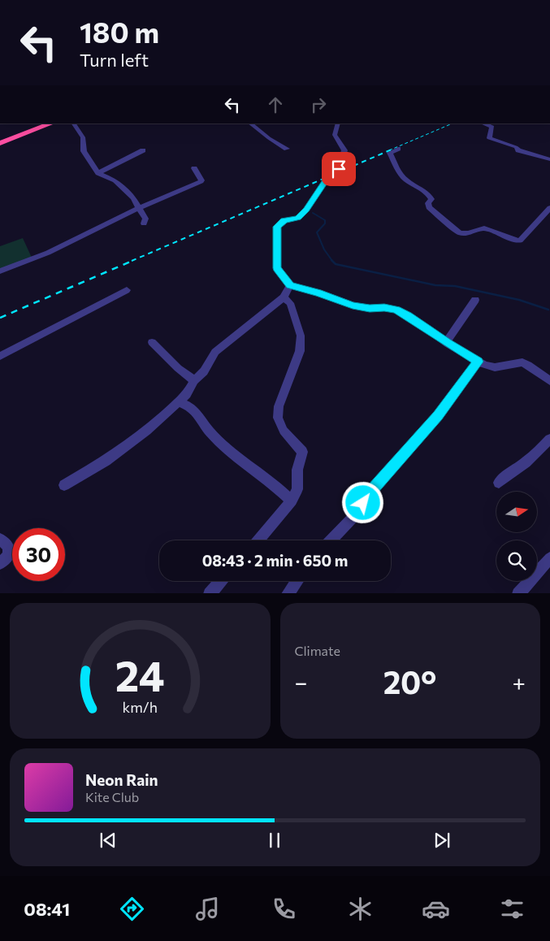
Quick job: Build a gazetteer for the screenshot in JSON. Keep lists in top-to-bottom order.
{
  "north": "right",
  "page": {
    "turn": ["180 m", "Turn left"],
    "limit": "30",
    "trip": "08:43 · 2 min · 650 m",
    "tile": "Climate",
    "heat": ["−", "20°", "+"],
    "song": ["Neon Rain", "Kite Club"],
    "tabs": "08:41",
    "gauge": ["24", "km/h"]
  }
}
